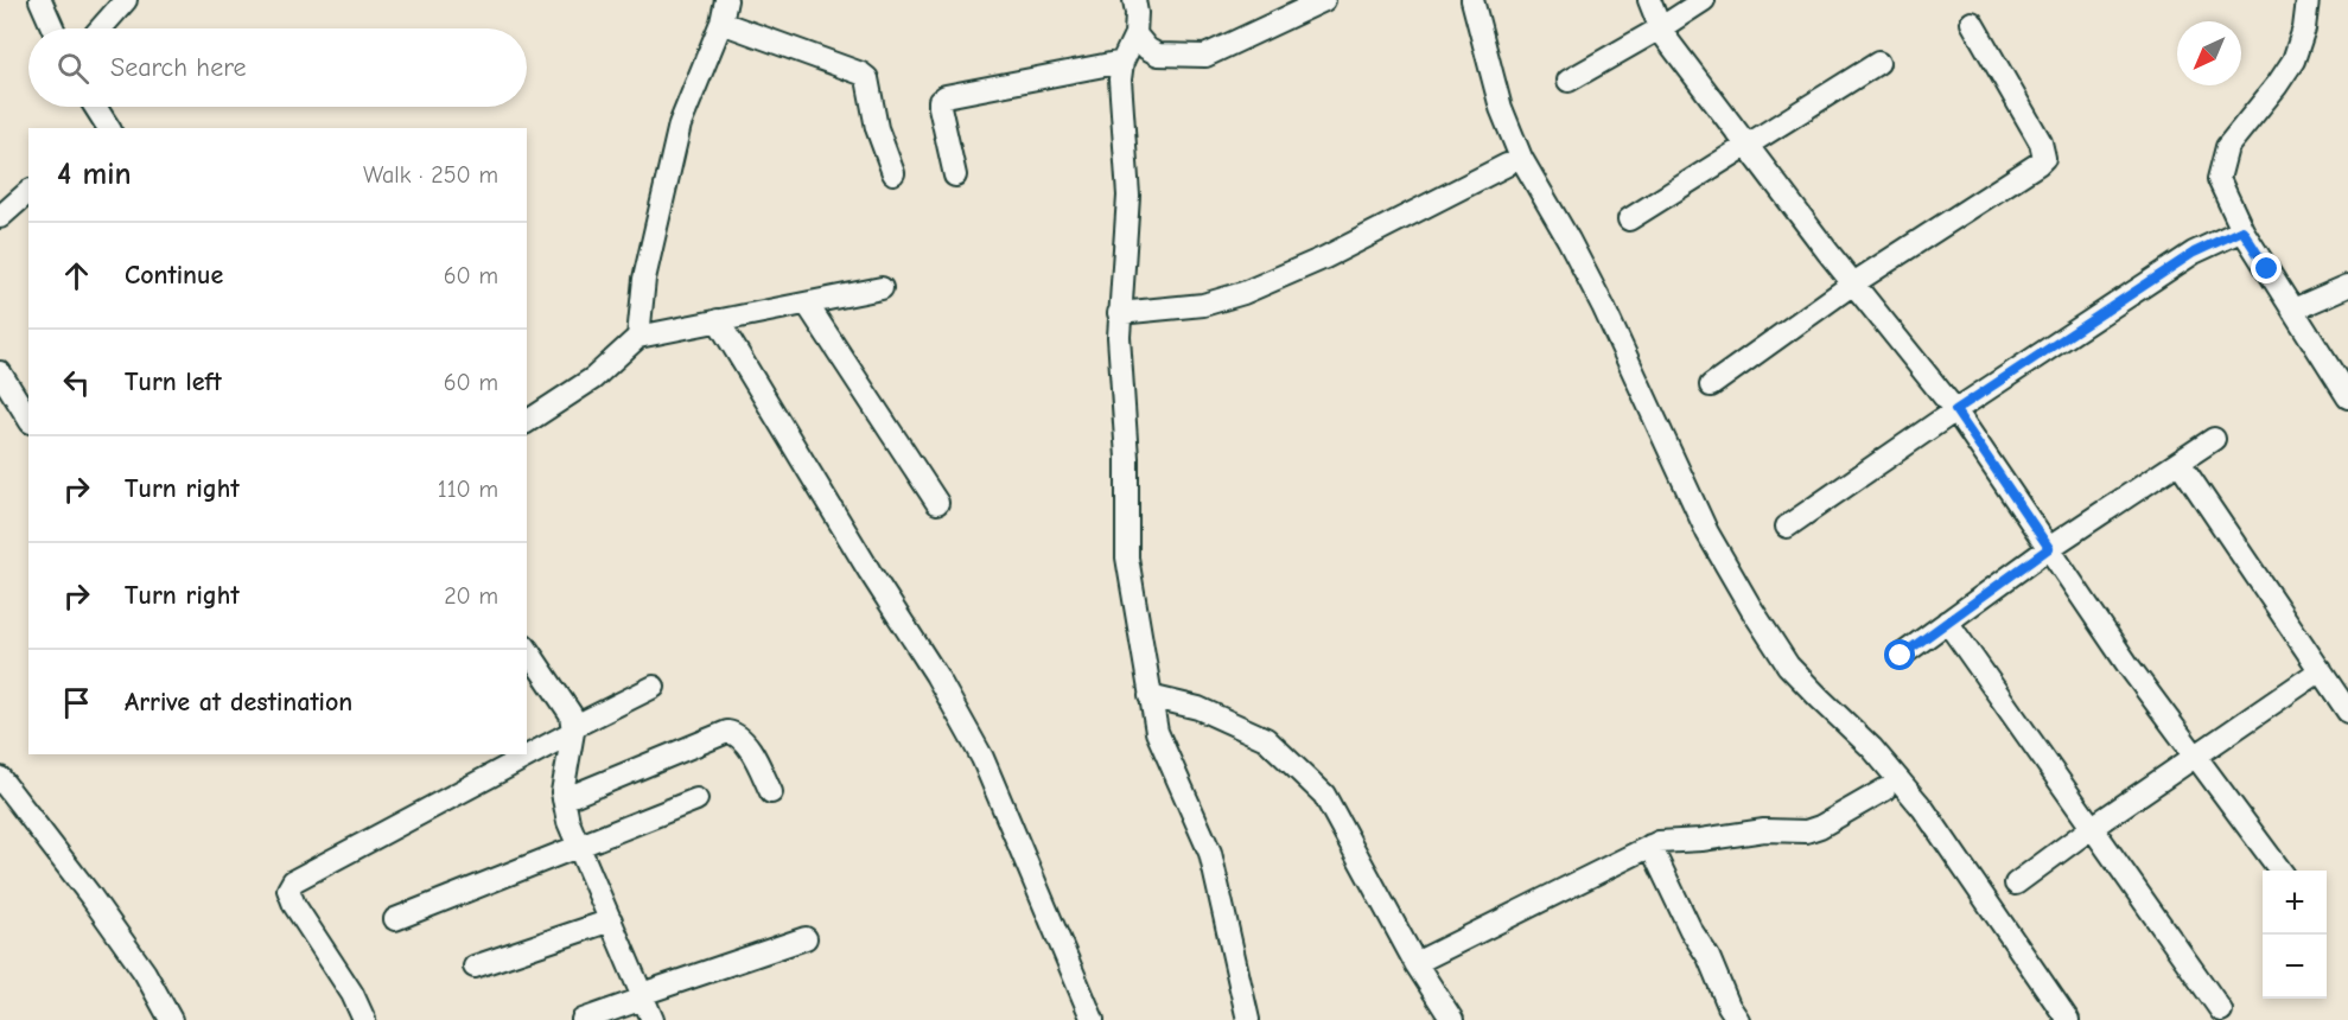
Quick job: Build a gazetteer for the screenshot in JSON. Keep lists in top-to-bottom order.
{
  "north": "bottom left",
  "page": {
    "search": "Search here",
    "heading": ["4 min", "Walk · 250 m"],
    "list": [
      ["Continue", "60 m"],
      ["Turn left", "60 m"],
      ["Turn right", "110 m"],
      ["Turn right", "20 m"],
      "Arrive at destination"
    ],
    "map_buttons": ["+", "−"]
  }
}
